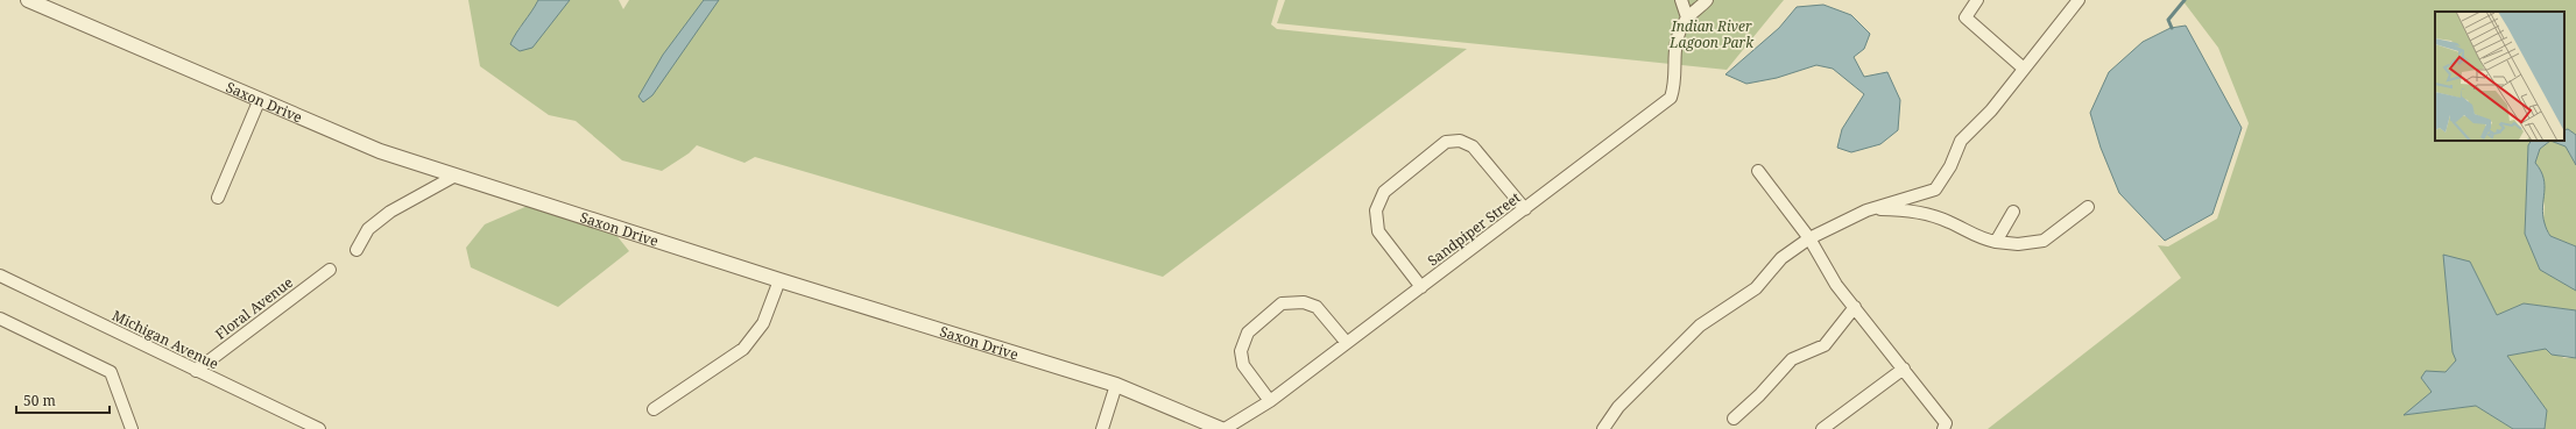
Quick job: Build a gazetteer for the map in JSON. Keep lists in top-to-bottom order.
{
  "streets": {
    "street": [
      "Saxon Drive",
      "Sandpiper Street",
      "Floral Avenue",
      "Michigan Avenue"
    ]
  },
  "crossings": [
    ["Floral Avenue", "Michigan Avenue"]
  ],
  "parks": ["Indian River Lagoon Park"],
  "scale_bar": "50 m"
}
